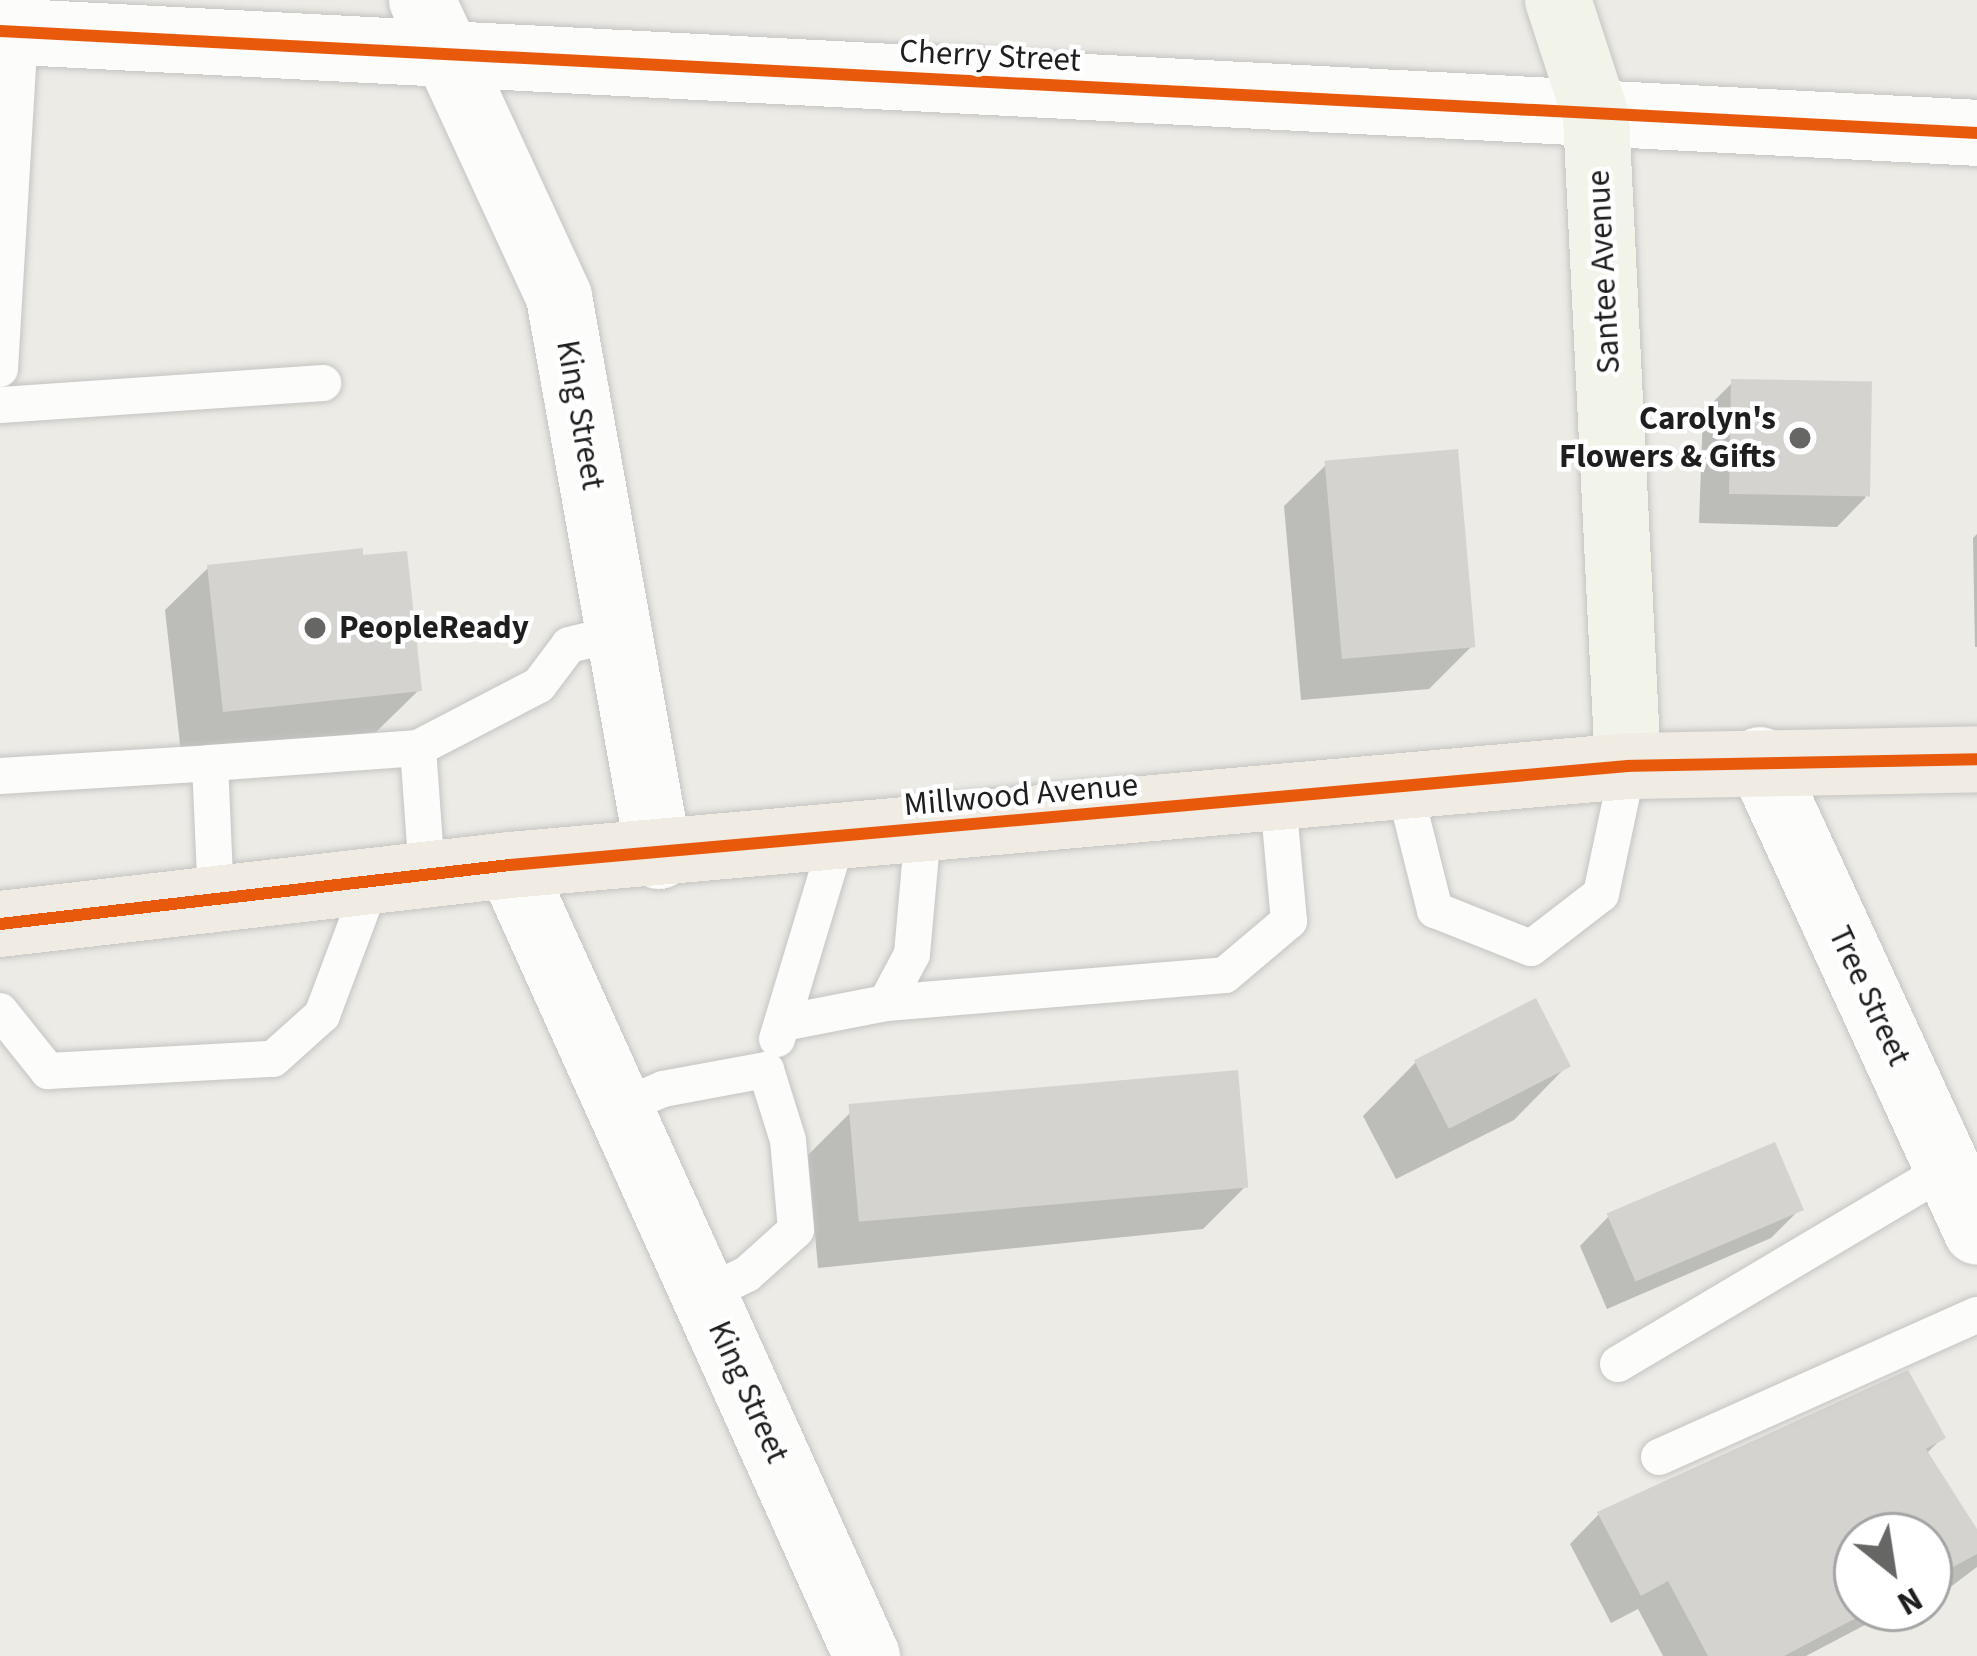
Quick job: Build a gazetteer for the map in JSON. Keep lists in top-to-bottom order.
{
  "streets": {
    "main road": ["Millwood Avenue"],
    "street": [
      "Cherry Street",
      "Santee Avenue",
      "King Street",
      "Tree Street"
    ]
  },
  "crossings": [
    ["Cherry Street", "Santee Avenue"],
    ["Cherry Street", "King Street"],
    ["Santee Avenue", "Millwood Avenue"],
    ["King Street", "Millwood Avenue"],
    ["Millwood Avenue", "Tree Street"]
  ],
  "places": ["Carolyn's Flowers & Gifts", "PeopleReady"],
  "north": "bottom right"
}
